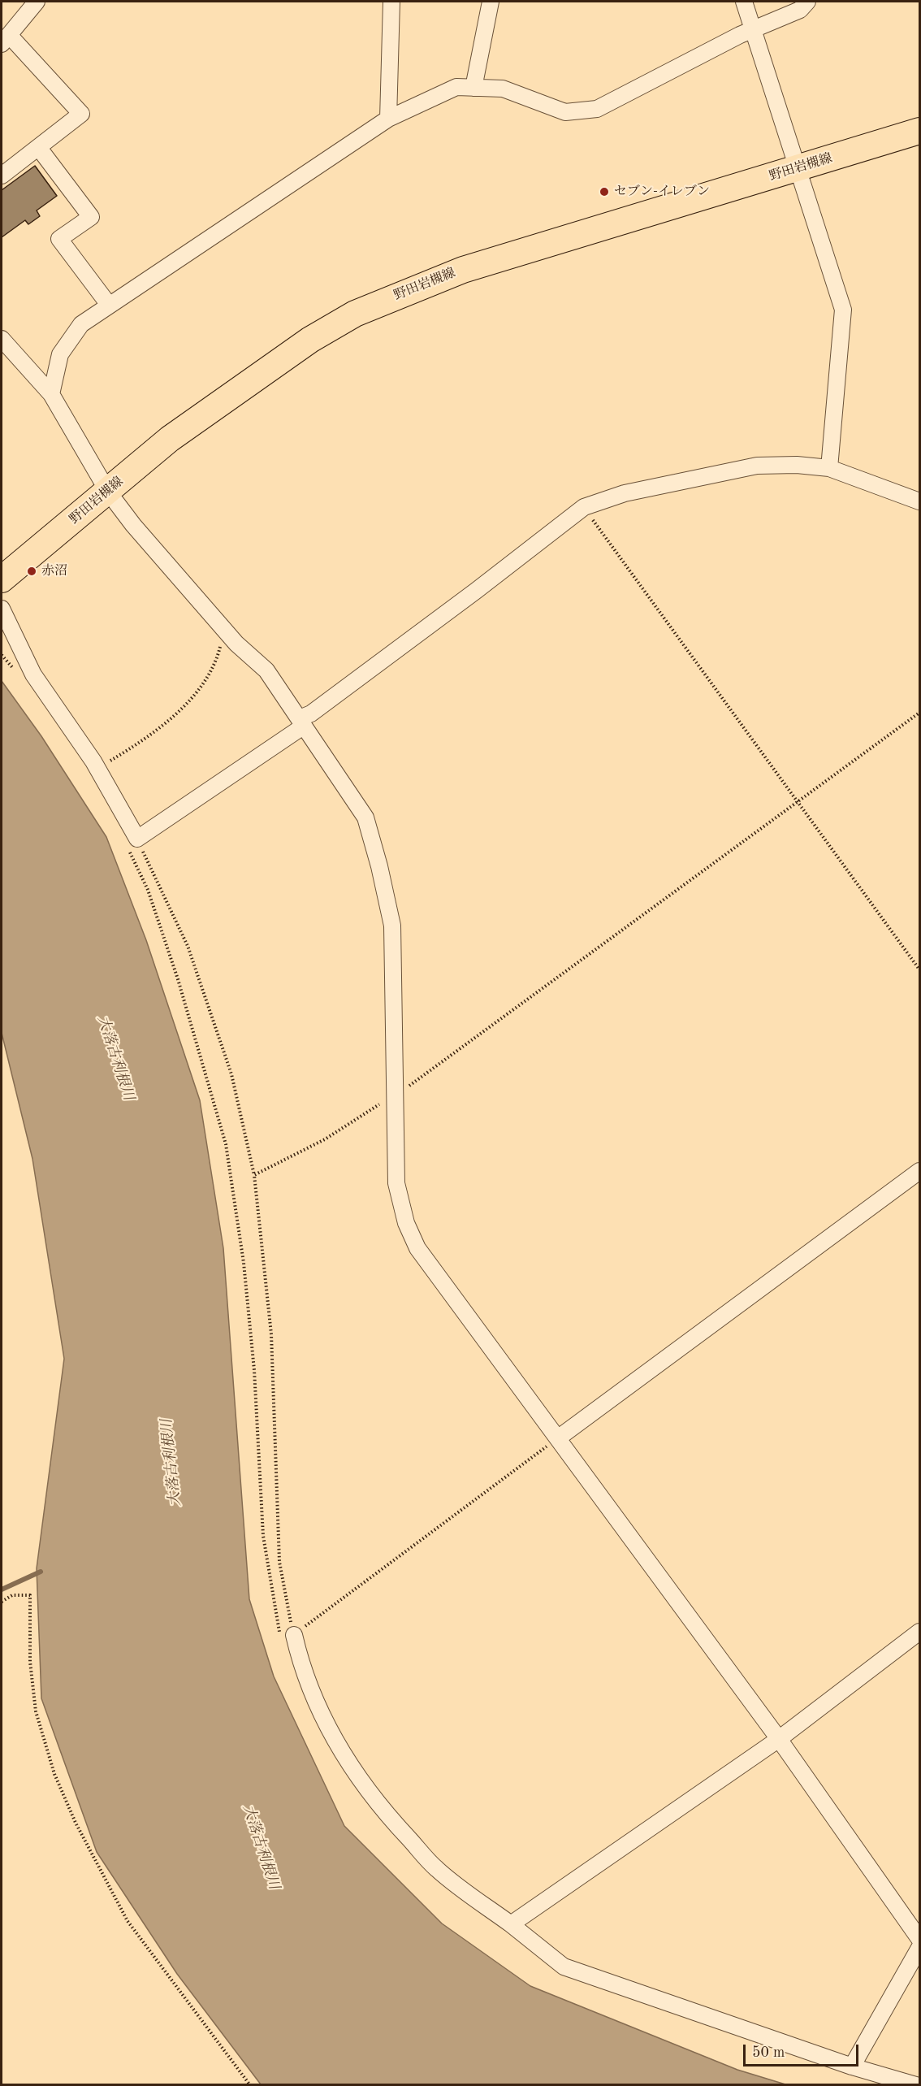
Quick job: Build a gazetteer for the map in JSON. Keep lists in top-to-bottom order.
{
  "streets": {
    "main road": ["野田岩槻線"]
  },
  "water": ["大落古利根川"],
  "places": ["セブン-イレブン", "赤沼"],
  "scale_bar": "50 m"
}
